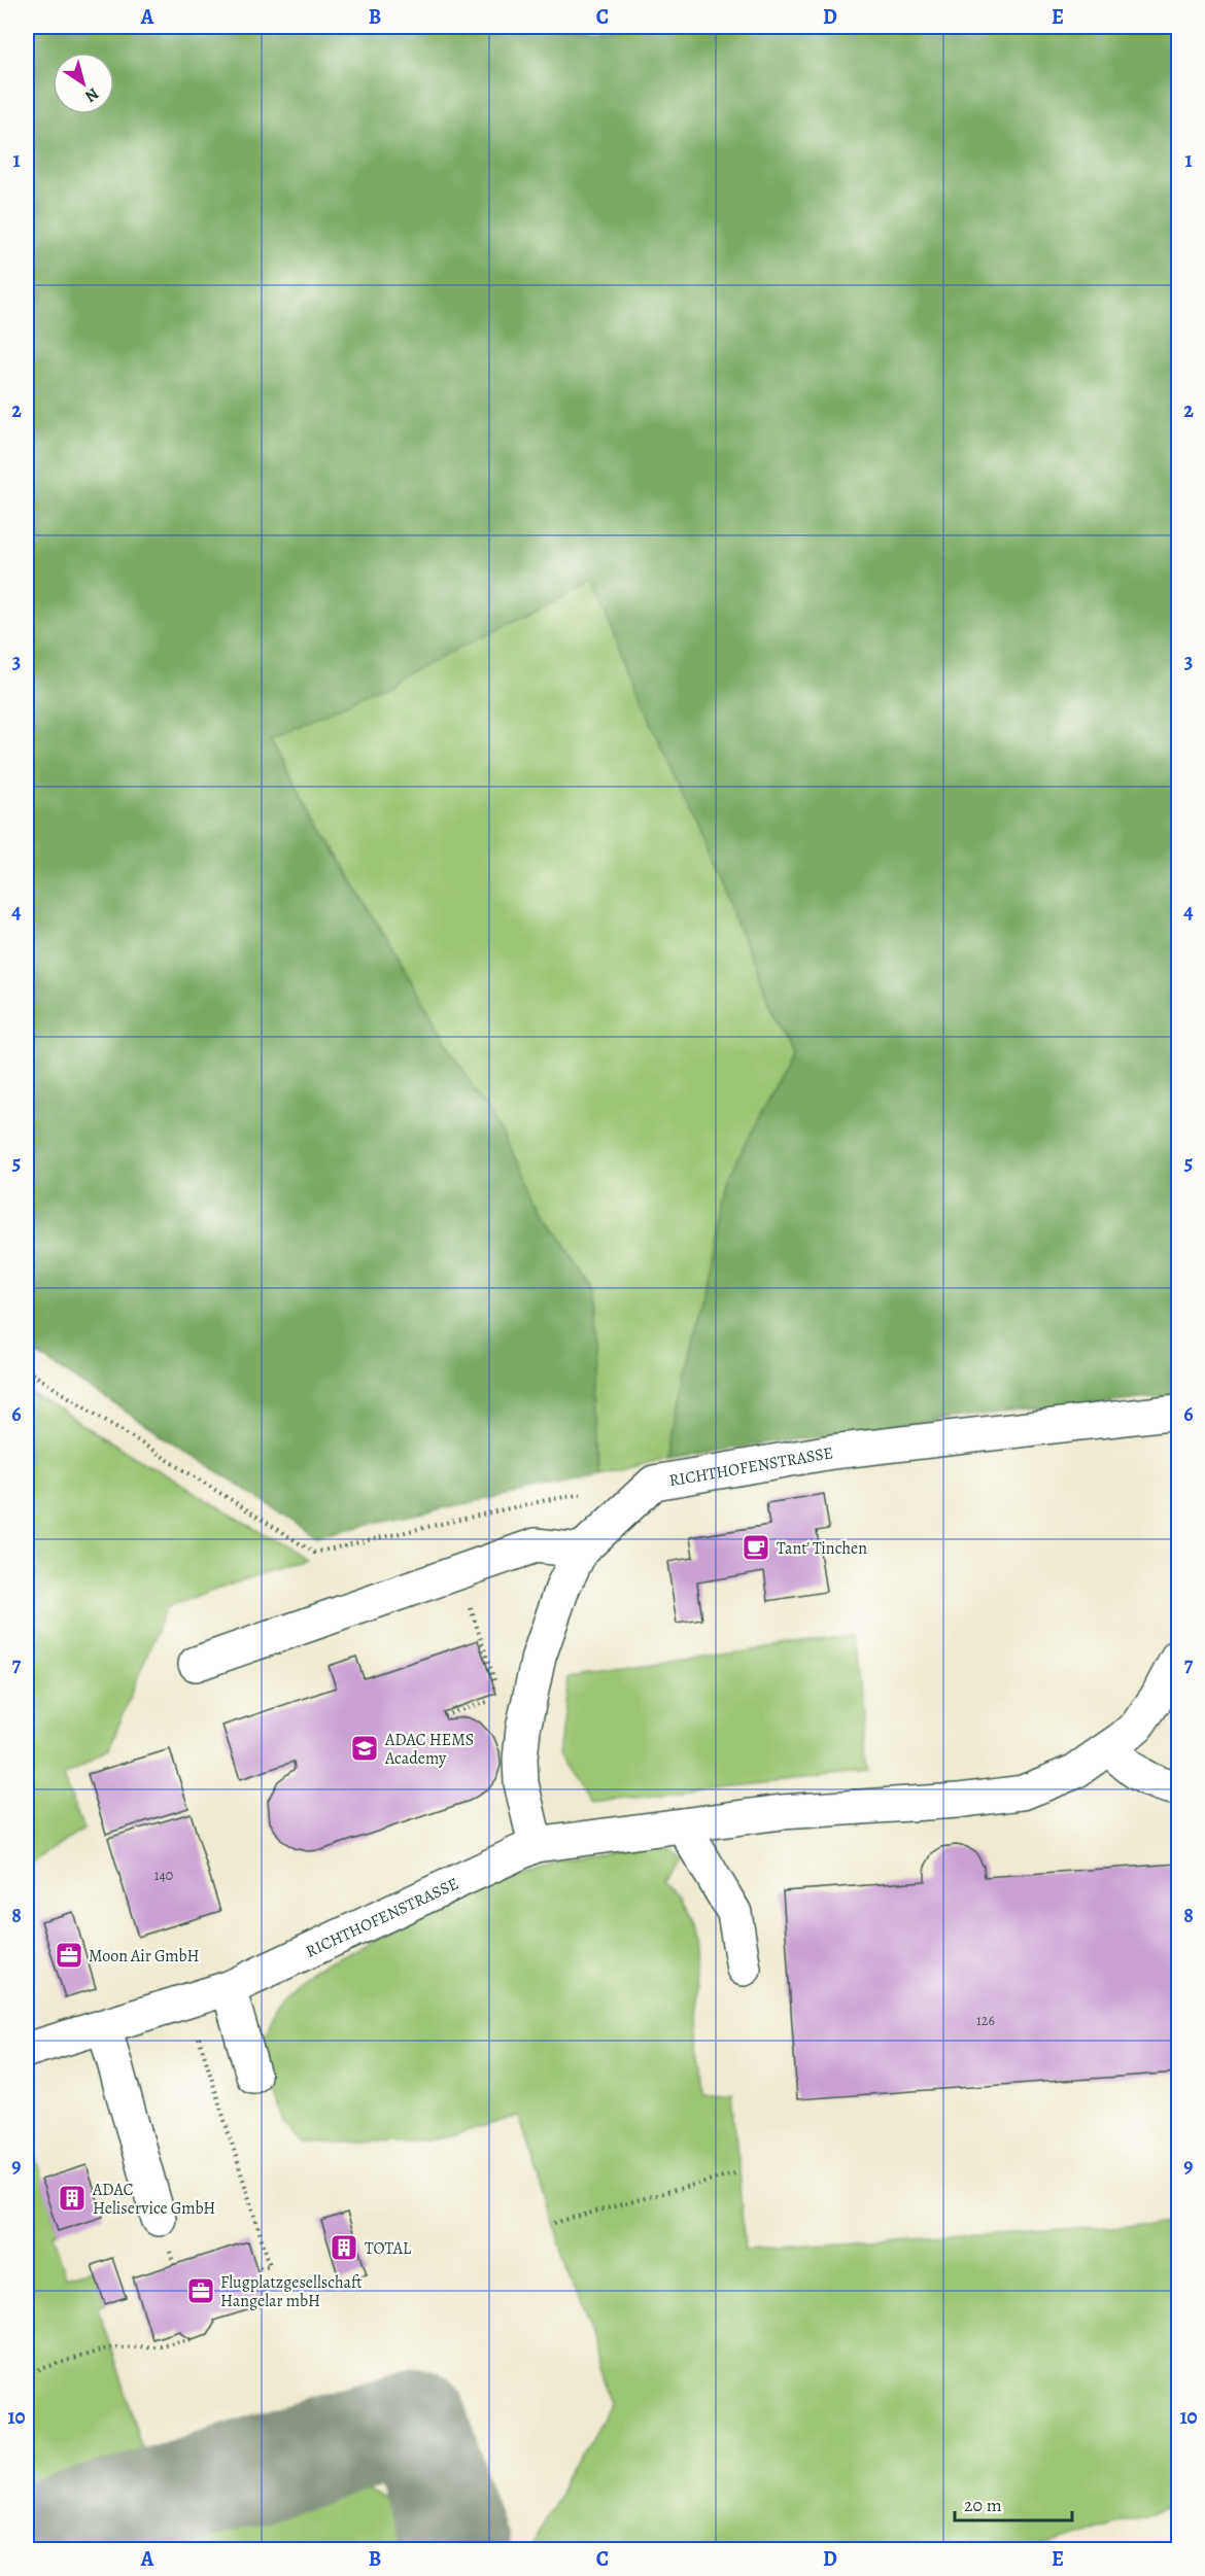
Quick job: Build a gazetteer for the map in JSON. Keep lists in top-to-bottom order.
{
  "streets": {
    "street": ["RICHTHOFENSTRASSE"]
  },
  "places": {
    "cafe": ["Tant' Tinchen"],
    "school or university": ["ADAC HEMS Academy"],
    "office": ["Moon Air GmbH", "Flugplatzgesellschaft Hangelar mbH"],
    "building": ["ADAC Heliservice GmbH", "TOTAL"]
  },
  "house_numbers": ["140", "126"],
  "scale_bar": "20 m",
  "north": "bottom right",
  "grid": {
    "columns": [
      "A",
      "B",
      "C",
      "D",
      "E"
    ],
    "rows": [
      "1",
      "2",
      "3",
      "4",
      "5",
      "6",
      "7",
      "8",
      "9",
      "10"
    ]
  }
}
